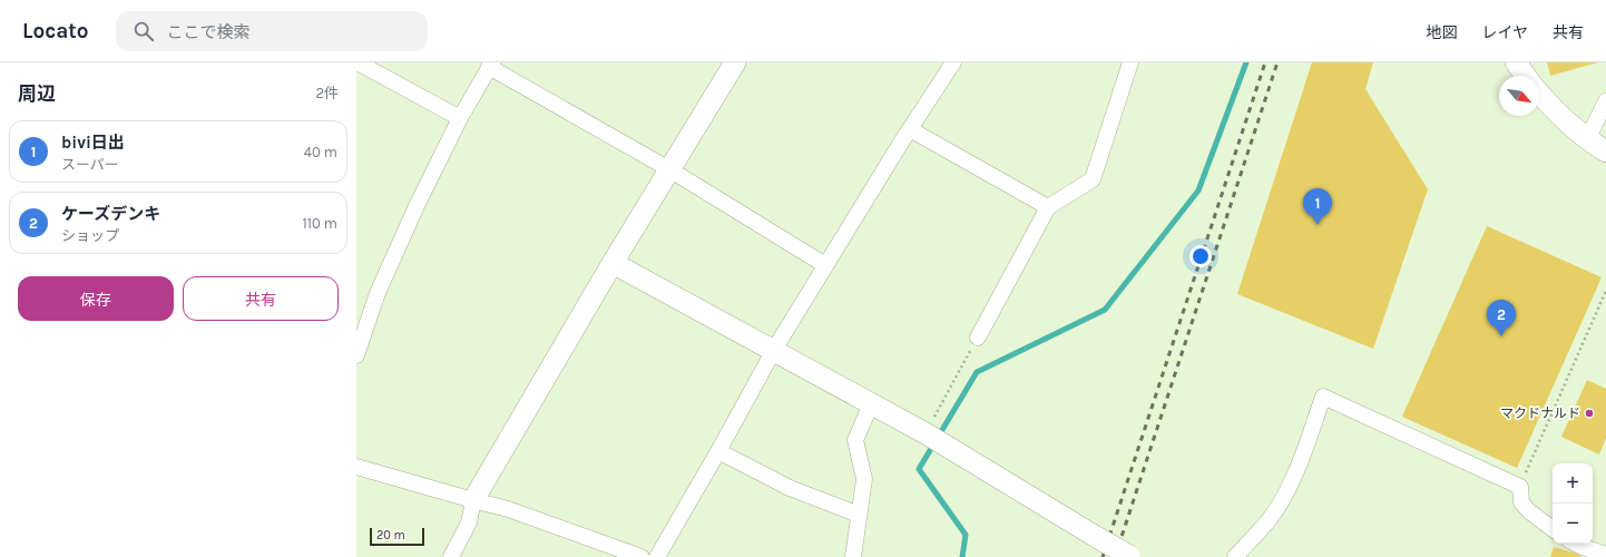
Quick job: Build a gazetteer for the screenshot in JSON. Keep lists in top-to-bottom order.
{
  "places": ["マクドナルド"],
  "scale_bar": "20 m",
  "north": "bottom right",
  "page": {
    "header": "Locato",
    "search": "ここで検索",
    "nav": ["地図", "レイヤ", "共有"],
    "heading": ["周辺", "2件"],
    "list": [
      {
        "mark": "1",
        "name": "bivi日出",
        "note": "スーパー",
        "value": "40 m"
      },
      {
        "mark": "2",
        "name": "ケーズデンキ",
        "note": "ショップ",
        "value": "110 m"
      }
    ],
    "pins": ["1", "2"],
    "buttons": ["保存", "共有"],
    "map_buttons": ["+", "−"],
    "scale": "20 m"
  }
}
